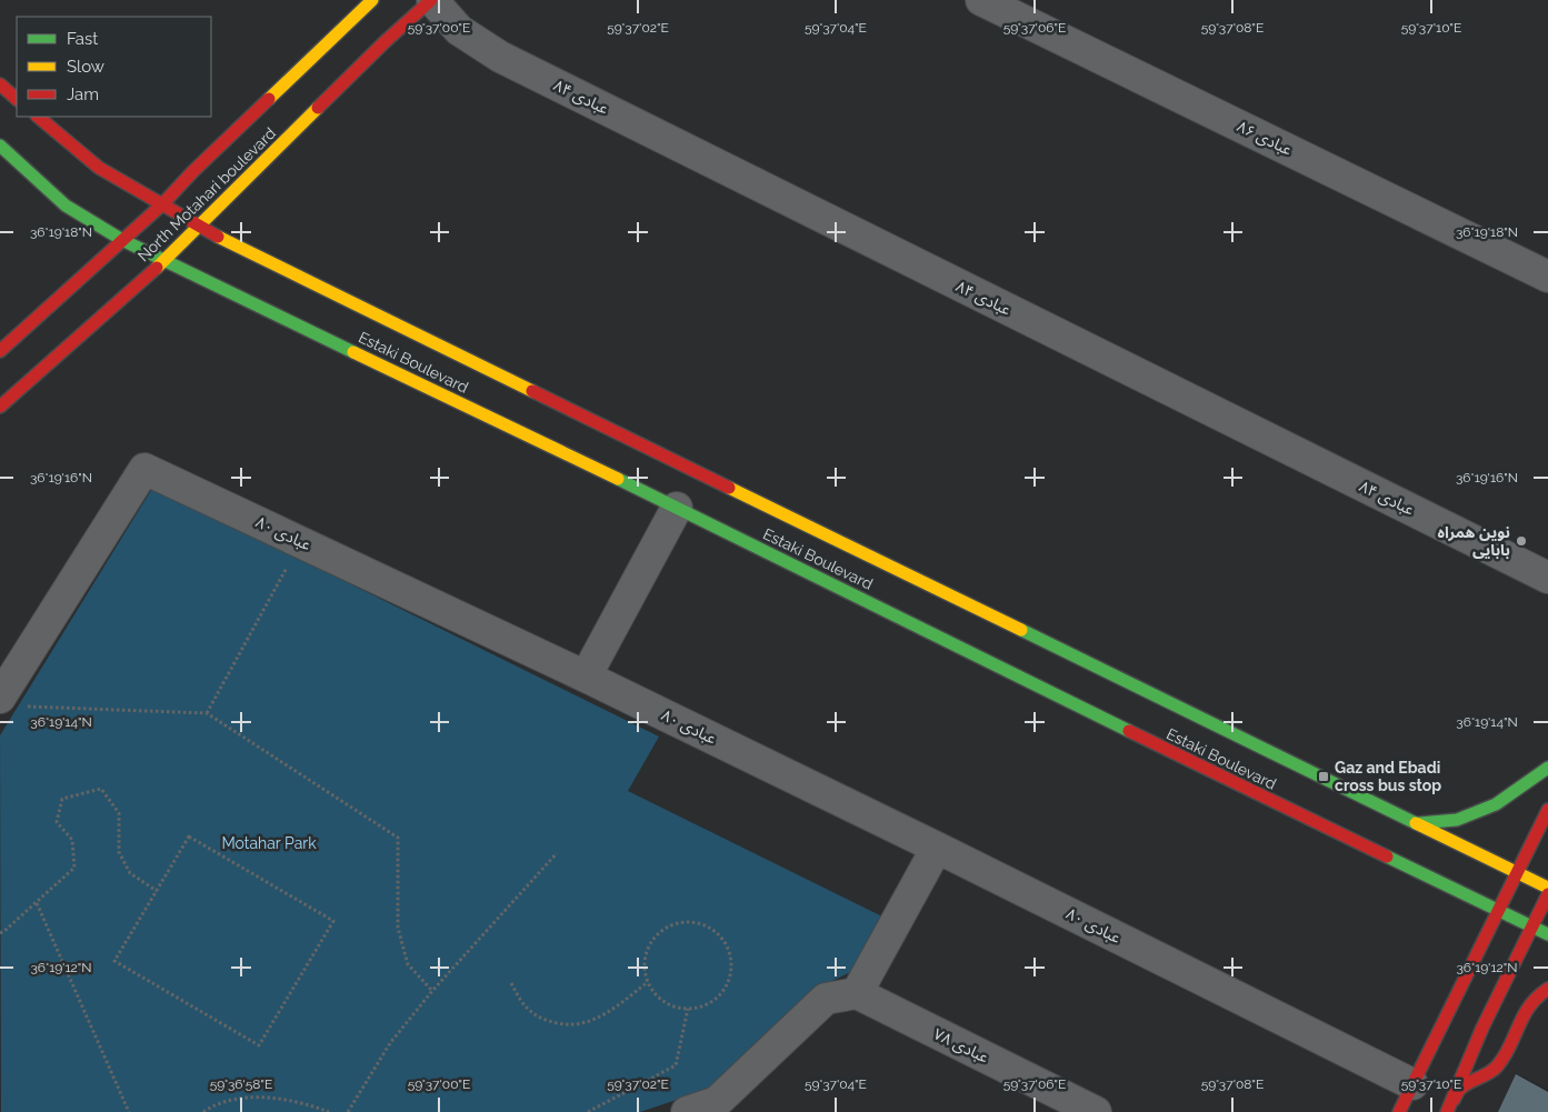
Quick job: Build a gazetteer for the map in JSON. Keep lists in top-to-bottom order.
{
  "streets": {
    "main road": ["North Motahari boulevard", "Estaki Boulevard"],
    "street": [
      "عبادی ۸۴",
      "عبادی ۸۶",
      "عبادی ۸۰",
      "عبادی ۷۸"
    ]
  },
  "crossings": [
    ["عبادی ۸۴", "North Motahari boulevard"],
    ["North Motahari boulevard", "Estaki Boulevard"]
  ],
  "parks": ["Motahar Park"],
  "places": {
    "other": ["نوین همراه بابایی"],
    "transit": ["Gaz and Ebadi cross bus stop"]
  },
  "legend": ["Fast", "Slow", "Jam"],
  "coordinates": [
    "59°37'00\"E",
    "59°37'02\"E",
    "59°37'04\"E",
    "59°37'06\"E",
    "59°37'08\"E",
    "59°37'10\"E",
    "36°19'18\"N",
    "36°19'16\"N",
    "36°19'14\"N",
    "36°19'12\"N",
    "59°36'58\"E"
  ]
}
